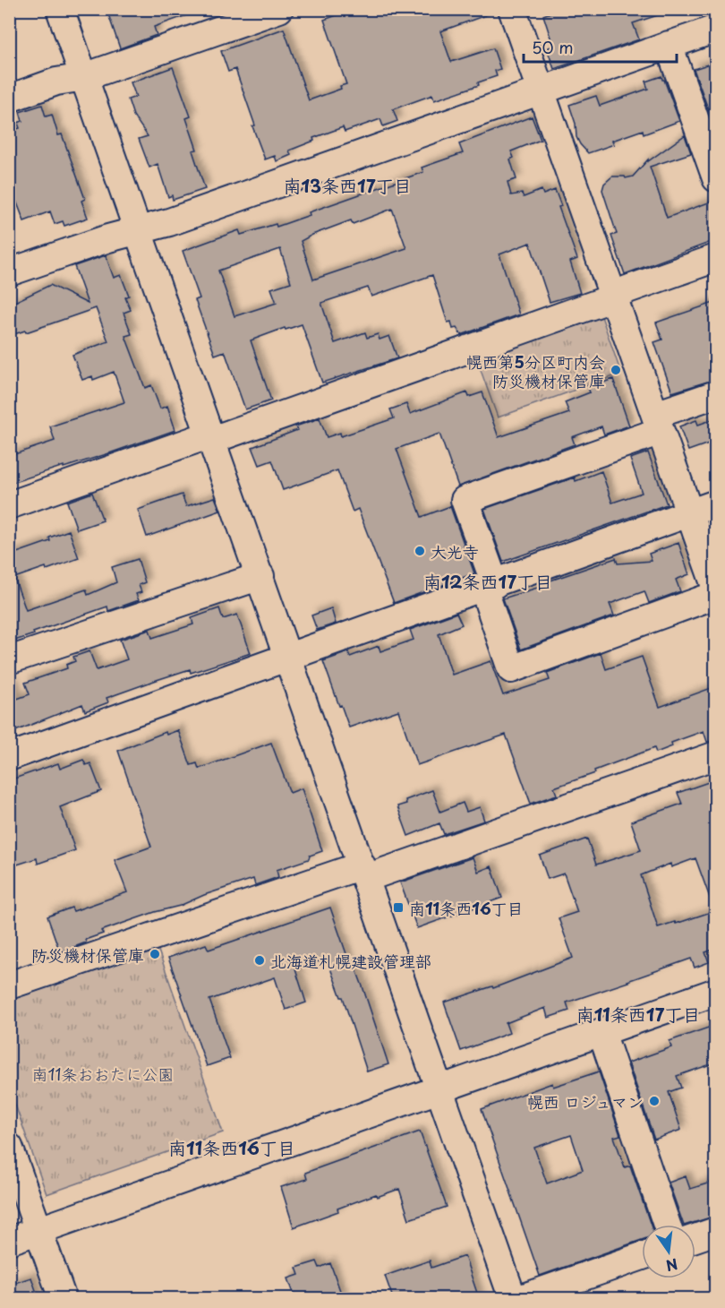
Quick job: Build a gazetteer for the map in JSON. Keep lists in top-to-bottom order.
{
  "districts": [
    "南13条西17丁目",
    "南12条西17丁目",
    "南11条西17丁目",
    "南11条西16丁目"
  ],
  "parks": ["南11条おおたに公園"],
  "places": {
    "other": [
      "幌西第5分区町内会 防災機材保管庫",
      "大光寺",
      "防災機材保管庫",
      "北海道札幌建設管理部",
      "幌西 ロジュマン"
    ],
    "transit": ["南11条西16丁目"]
  },
  "scale_bar": "50 m",
  "north": "bottom"
}
